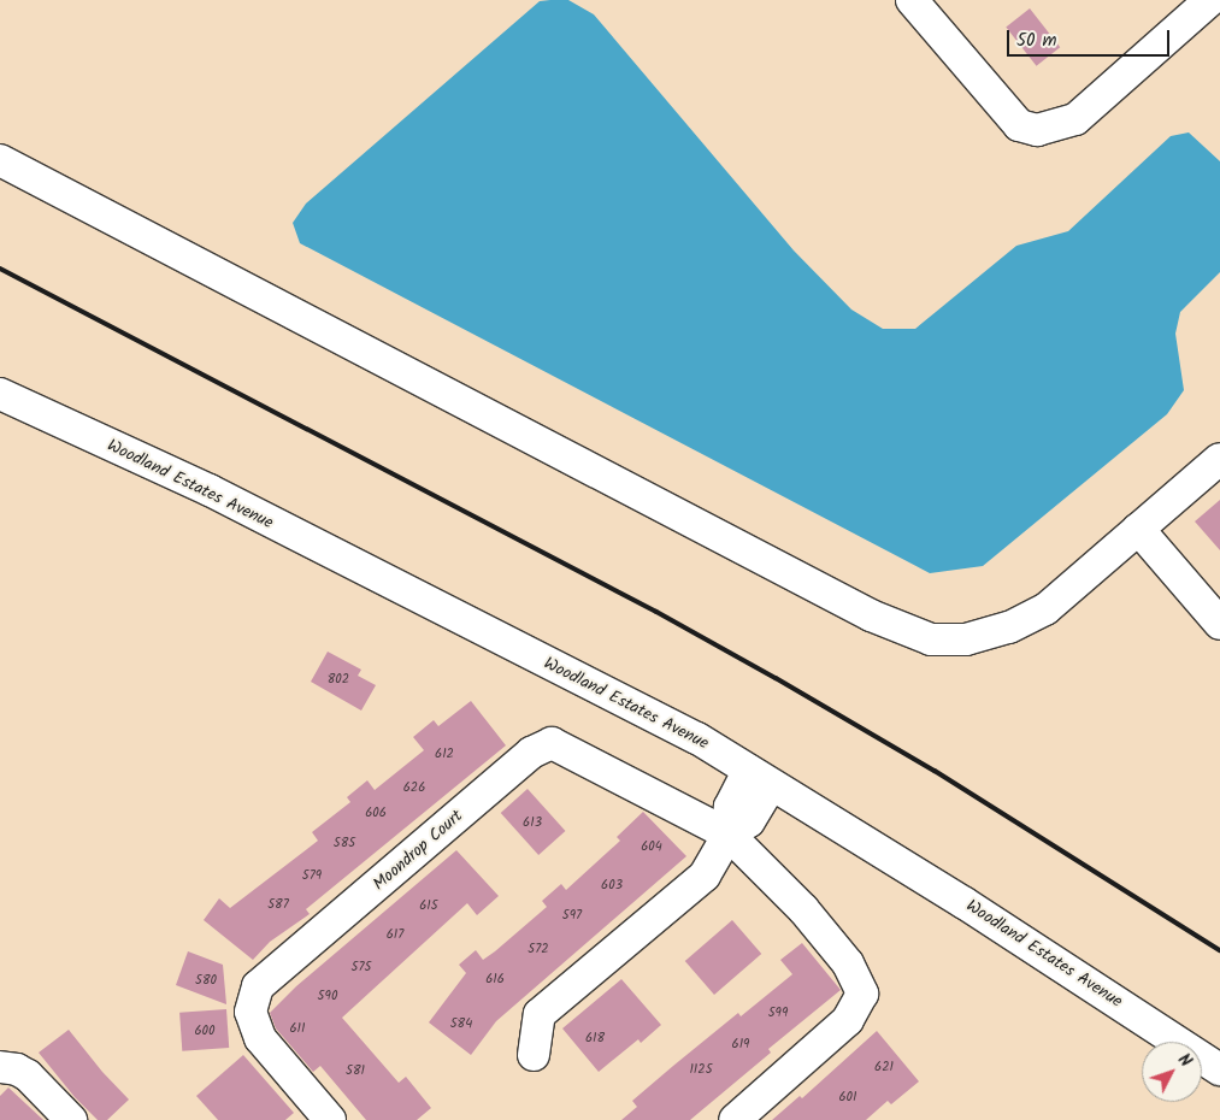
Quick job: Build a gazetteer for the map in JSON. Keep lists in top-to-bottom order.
{
  "streets": {
    "street": ["Woodland Estates Avenue", "Moondrop Court"]
  },
  "house_numbers": [
    "802",
    "612",
    "626",
    "606",
    "613",
    "585",
    "604",
    "579",
    "603",
    "587",
    "615",
    "597",
    "617",
    "572",
    "575",
    "616",
    "580",
    "590",
    "599",
    "584",
    "611",
    "600",
    "618",
    "619",
    "621",
    "1125",
    "581",
    "601"
  ],
  "scale_bar": "50 m",
  "north": "top right"
}
